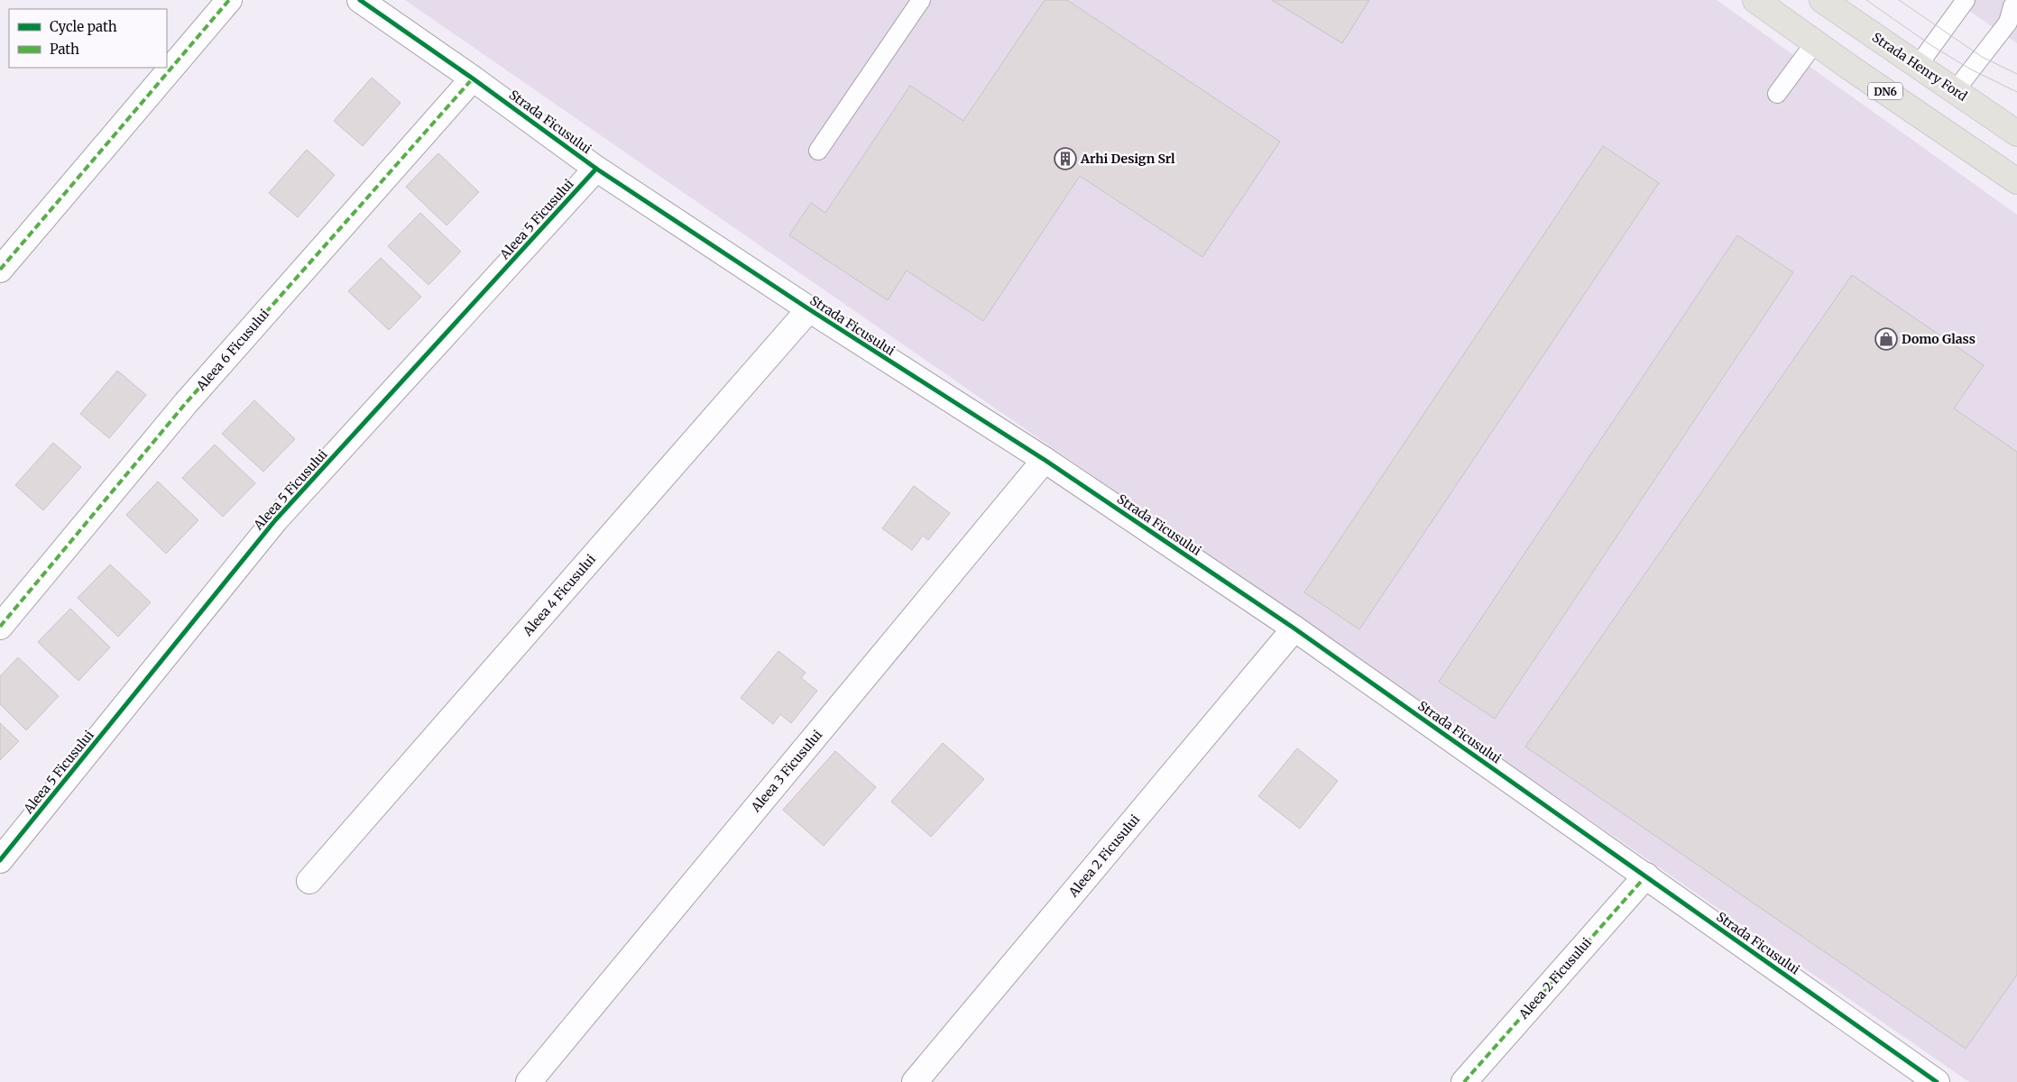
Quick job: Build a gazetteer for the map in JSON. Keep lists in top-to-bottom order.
{
  "streets": {
    "main road": ["Strada Henry Ford", "DN6"],
    "street": [
      "Strada Ficusului",
      "Aleea 5 Ficusului",
      "Aleea 6 Ficusului",
      "Aleea 4 Ficusului",
      "Aleea 3 Ficusului",
      "Aleea 2 Ficusului"
    ]
  },
  "crossings": [
    ["Strada Ficusului", "Aleea 5 Ficusului"],
    ["Strada Ficusului", "Aleea 6 Ficusului"],
    ["Strada Ficusului", "Aleea 4 Ficusului"],
    ["Strada Ficusului", "Aleea 3 Ficusului"],
    ["Strada Ficusului", "Aleea 2 Ficusului"]
  ],
  "places": {
    "building": ["Arhi Design Srl"],
    "shop": ["Domo Glass"]
  },
  "legend": ["Cycle path", "Path"]
}
